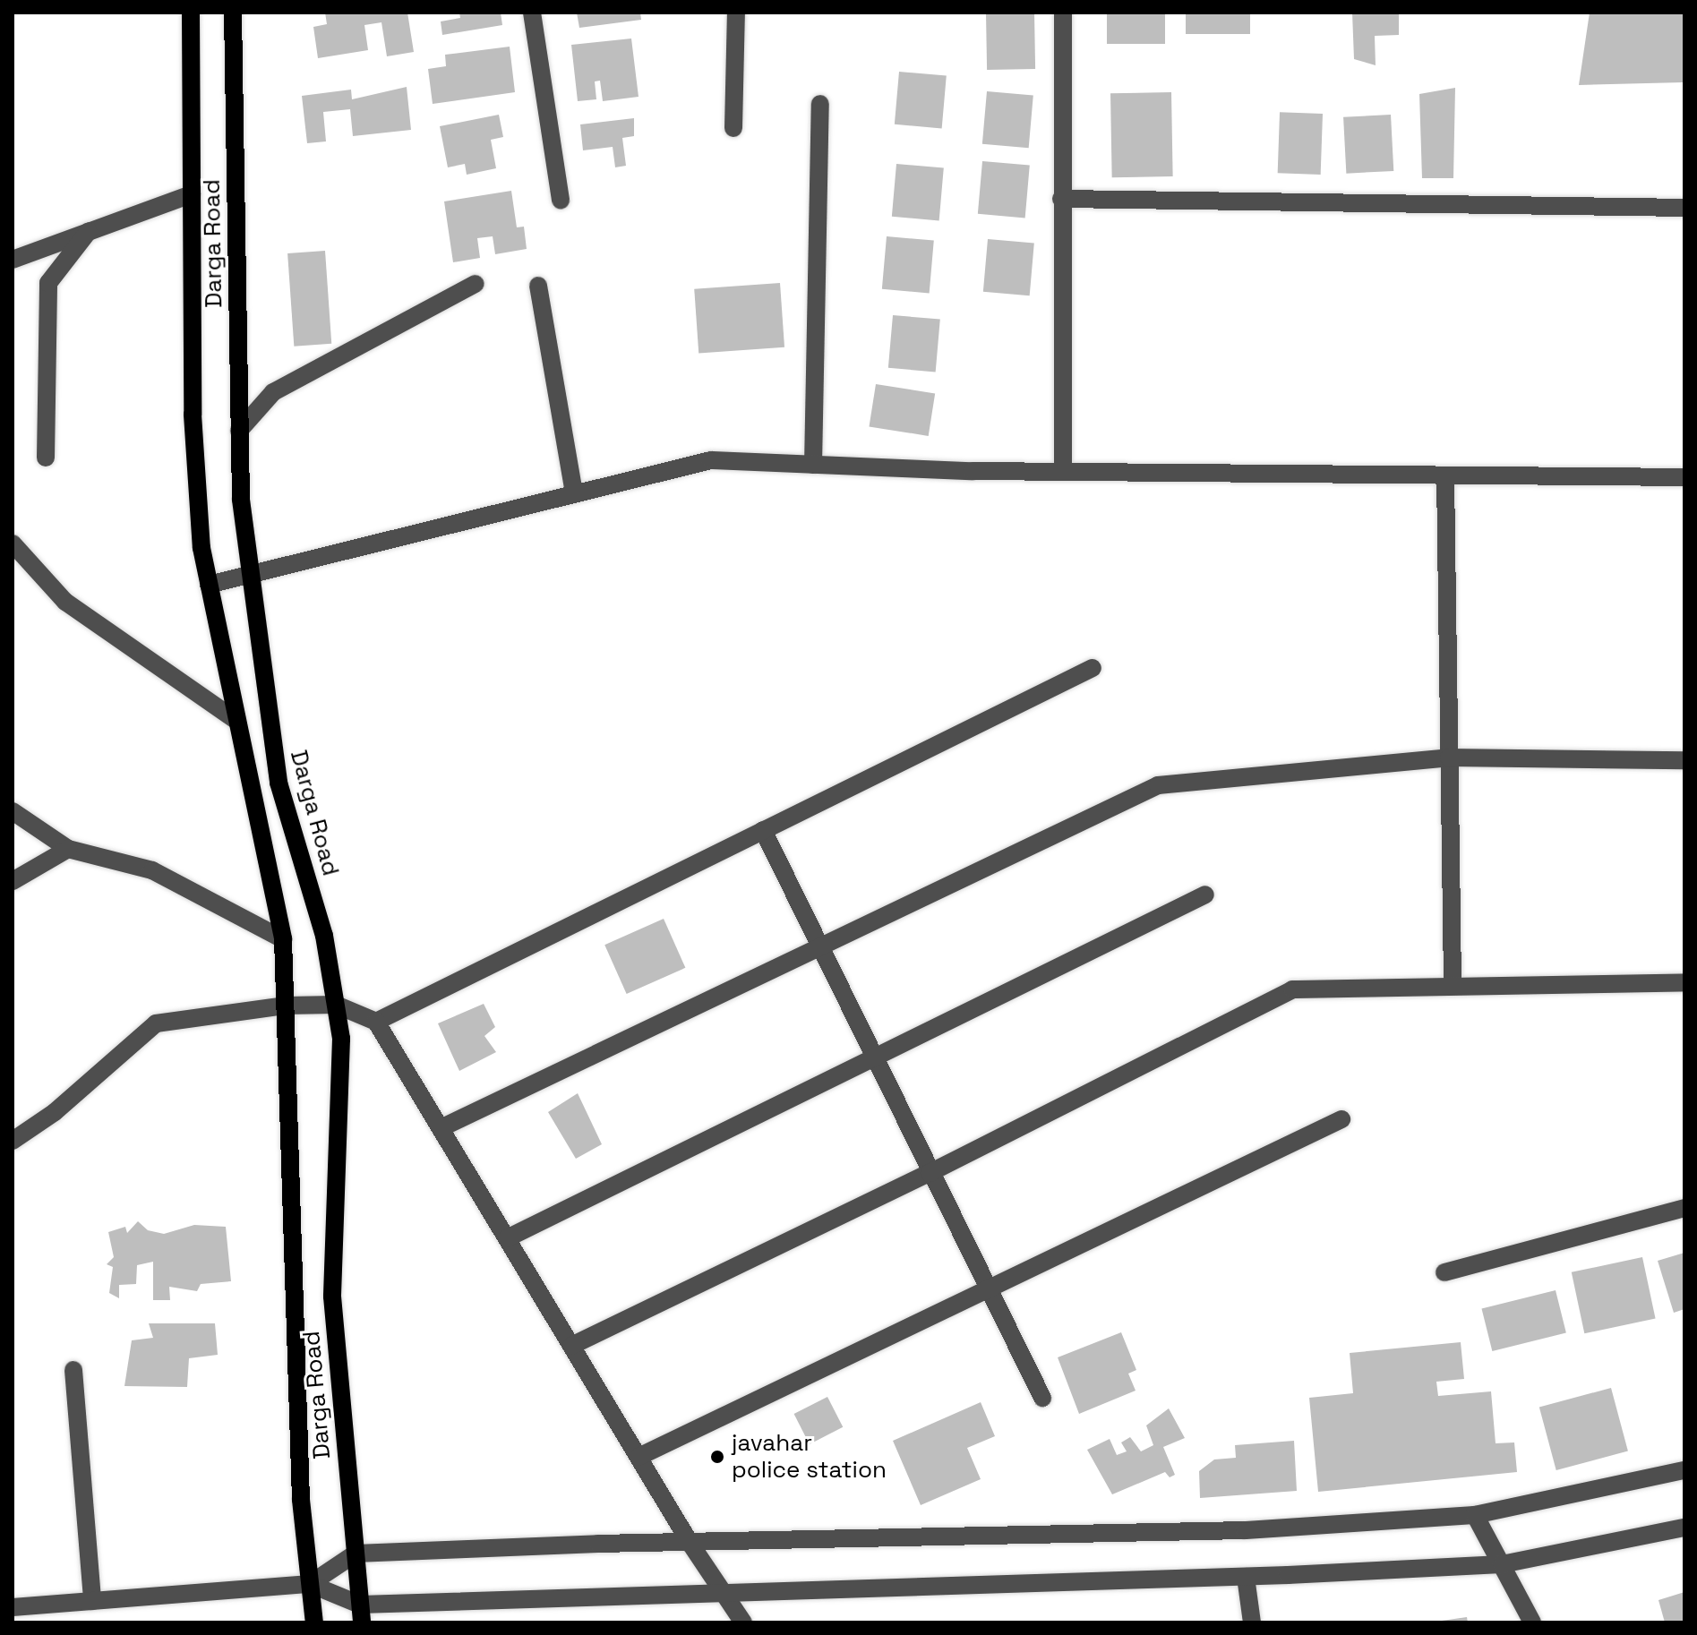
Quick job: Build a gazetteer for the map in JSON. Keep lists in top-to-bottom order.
{
  "streets": {
    "main road": ["Darga Road"]
  },
  "places": ["javahar police station"]
}
